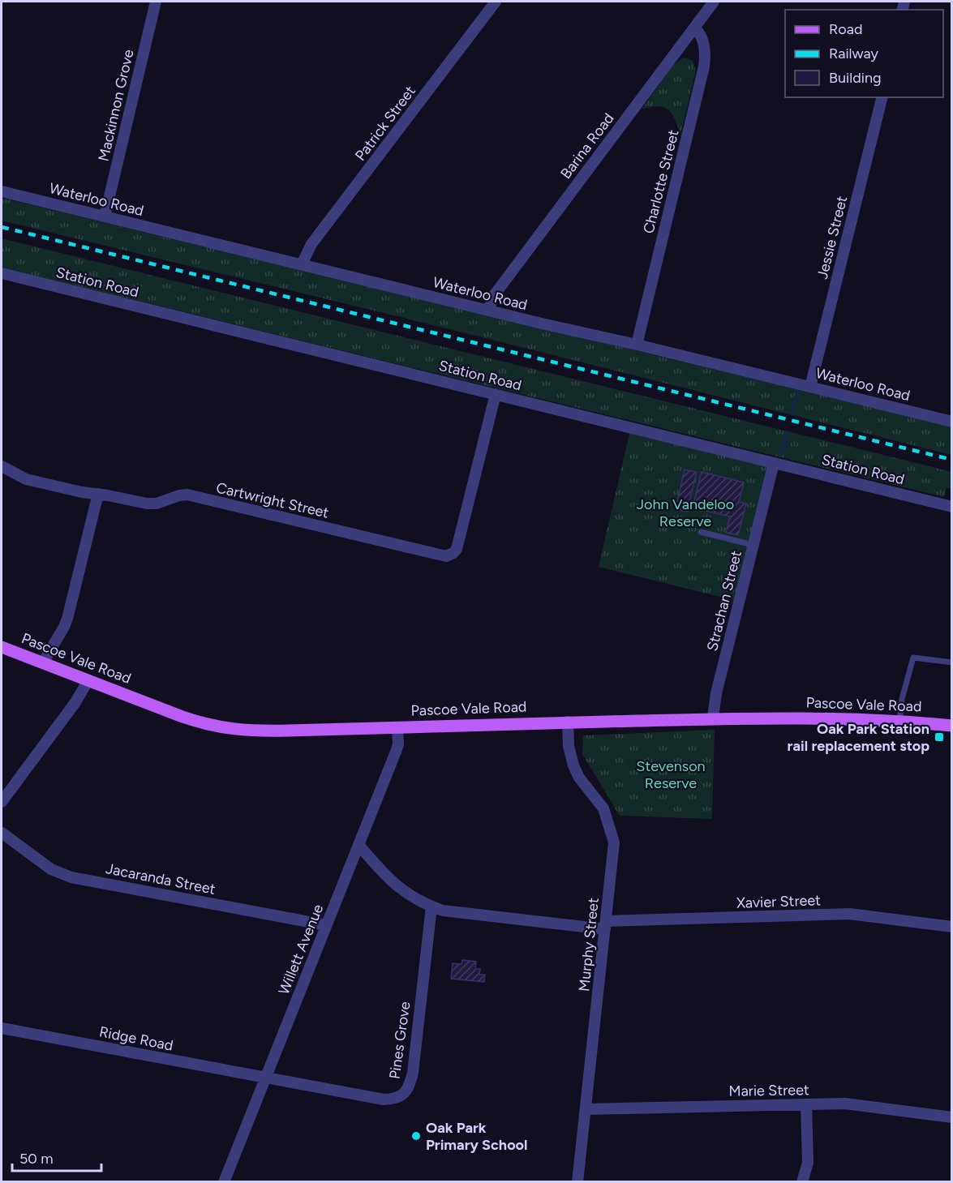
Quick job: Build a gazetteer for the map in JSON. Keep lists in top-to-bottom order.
{
  "streets": {
    "main road": ["Pascoe Vale Road"],
    "street": [
      "Mackinnon Grove",
      "Patrick Street",
      "Barina Road",
      "Charlotte Street",
      "Waterloo Road",
      "Jessie Street",
      "Station Road",
      "Cartwright Street",
      "Strachan Street",
      "Jacaranda Street",
      "Xavier Street",
      "Murphy Street",
      "Willett Avenue",
      "Ridge Road",
      "Pines Grove",
      "Marie Street"
    ]
  },
  "crossings": [
    ["Mackinnon Grove", "Waterloo Road"],
    ["Patrick Street", "Waterloo Road"],
    ["Barina Road", "Charlotte Street"],
    ["Barina Road", "Waterloo Road"],
    ["Charlotte Street", "Waterloo Road"],
    ["Waterloo Road", "Jessie Street"],
    ["Station Road", "Cartwright Street"],
    ["Station Road", "Strachan Street"],
    ["Strachan Street", "Pascoe Vale Road"],
    ["Pascoe Vale Road", "Murphy Street"],
    ["Pascoe Vale Road", "Willett Avenue"],
    ["Jacaranda Street", "Willett Avenue"],
    ["Xavier Street", "Murphy Street"],
    ["Xavier Street", "Willett Avenue"],
    ["Xavier Street", "Pines Grove"],
    ["Murphy Street", "Marie Street"],
    ["Willett Avenue", "Ridge Road"],
    ["Willett Avenue", "Pines Grove"],
    ["Ridge Road", "Pines Grove"]
  ],
  "parks": ["John Vandeloo Reserve", "Stevenson Reserve"],
  "places": {
    "transit": ["Oak Park Station rail replacement stop"],
    "other": ["Oak Park Primary School"]
  },
  "legend": ["Road", "Railway", "Building"],
  "scale_bar": "50 m"
}
